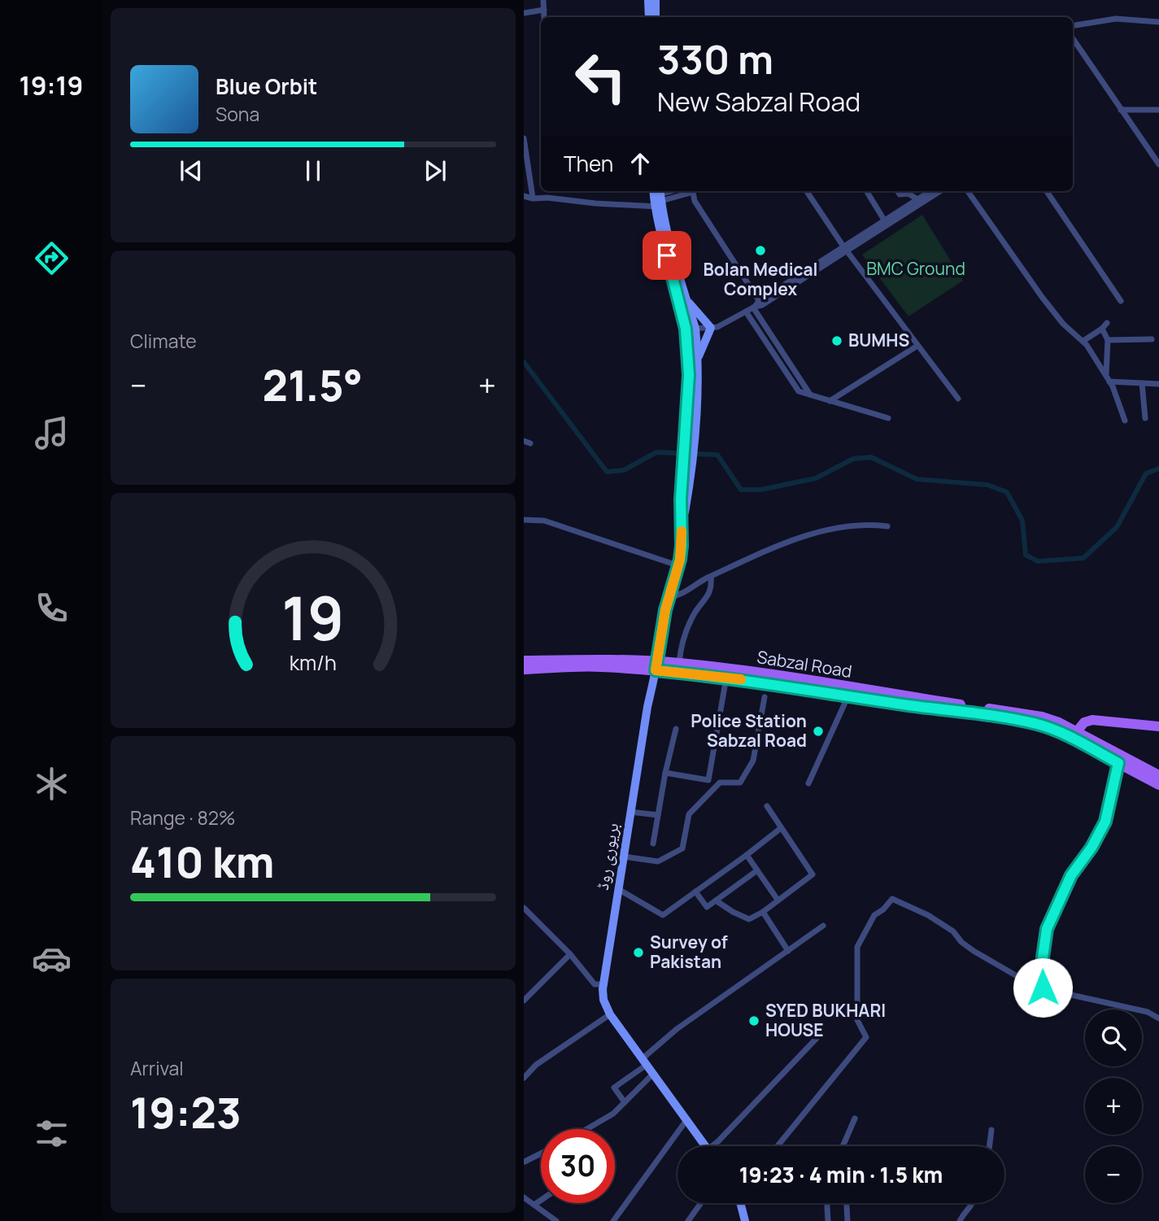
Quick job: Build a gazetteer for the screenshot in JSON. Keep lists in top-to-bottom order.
{
  "streets": {
    "main road": ["Sabzal Road", "بریوری روڈ"]
  },
  "crossings": [
    ["Sabzal Road", "بریوری روڈ"]
  ],
  "parks": ["BMC Ground"],
  "places": [
    "Bolan Medical Complex",
    "BUMHS",
    "Police Station Sabzal Road",
    "Survey of Pakistan",
    "SYED BUKHARI HOUSE"
  ],
  "page": {
    "tabs": "19:19",
    "turn": ["330 m", "New Sabzal Road"],
    "song": ["Blue Orbit", "Sona"],
    "then": "Then",
    "tile": [
      "Climate",
      ["Range · 82%", "410 km"],
      ["Arrival", "19:23"]
    ],
    "heat": ["−", "21.5°", "+"],
    "map_buttons": ["+", "−"],
    "limit": "30",
    "trip": "19:23 · 4 min · 1.5 km",
    "gauge": ["19", "km/h"]
  }
}
